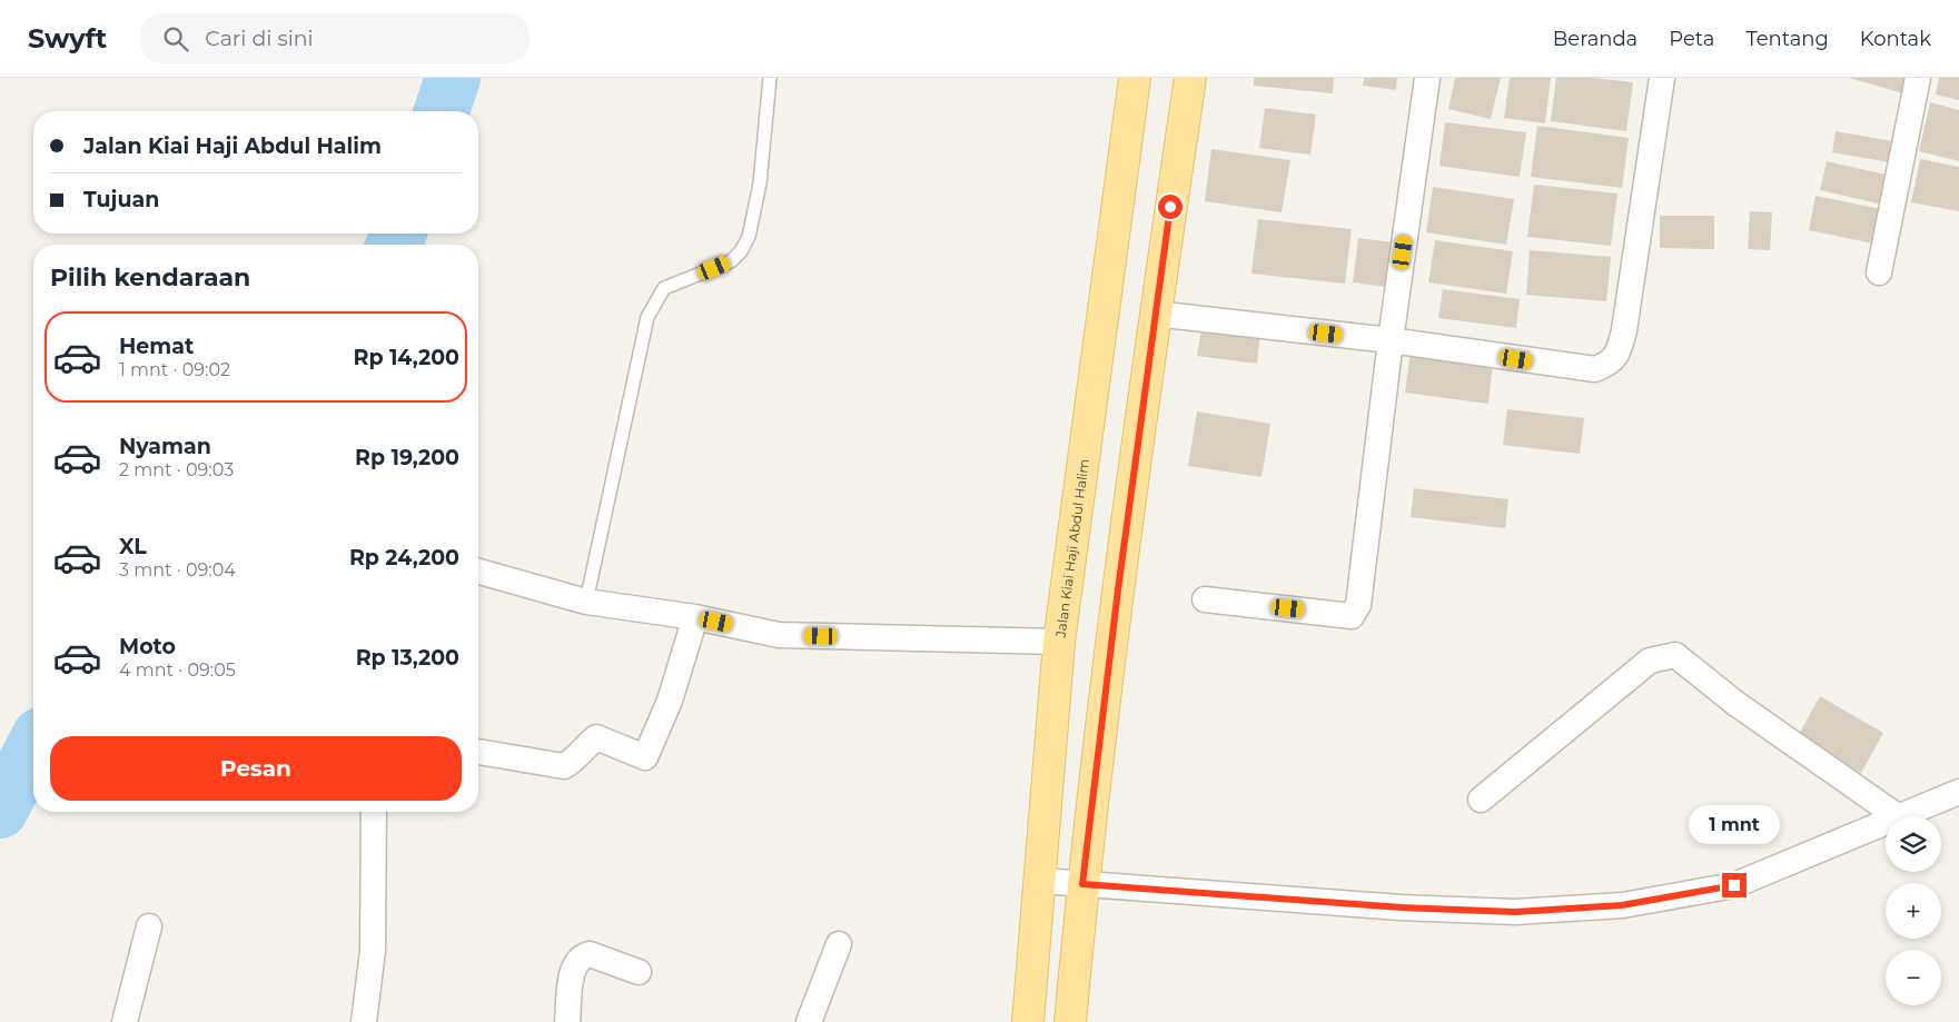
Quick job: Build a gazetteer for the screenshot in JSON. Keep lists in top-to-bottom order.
{
  "streets": {
    "main road": ["Jalan Kiai Haji Abdul Halim"]
  },
  "page": {
    "header": "Swyft",
    "search": "Cari di sini",
    "nav": [
      "Beranda",
      "Peta",
      "Tentang",
      "Kontak"
    ],
    "banner": ["Jalan Kiai Haji Abdul Halim", "Tujuan"],
    "heading": "Pilih kendaraan",
    "list": [
      {
        "name": "Hemat",
        "note": "1 mnt · 09:02",
        "value": "Rp 14,200"
      },
      {
        "name": "Nyaman",
        "note": "2 mnt · 09:03",
        "value": "Rp 19,200"
      },
      {
        "name": "XL",
        "note": "3 mnt · 09:04",
        "value": "Rp 24,200"
      },
      {
        "name": "Moto",
        "note": "4 mnt · 09:05",
        "value": "Rp 13,200"
      }
    ],
    "buttons": "Pesan",
    "bubble": "1 mnt",
    "map_buttons": ["+", "−"]
  }
}
